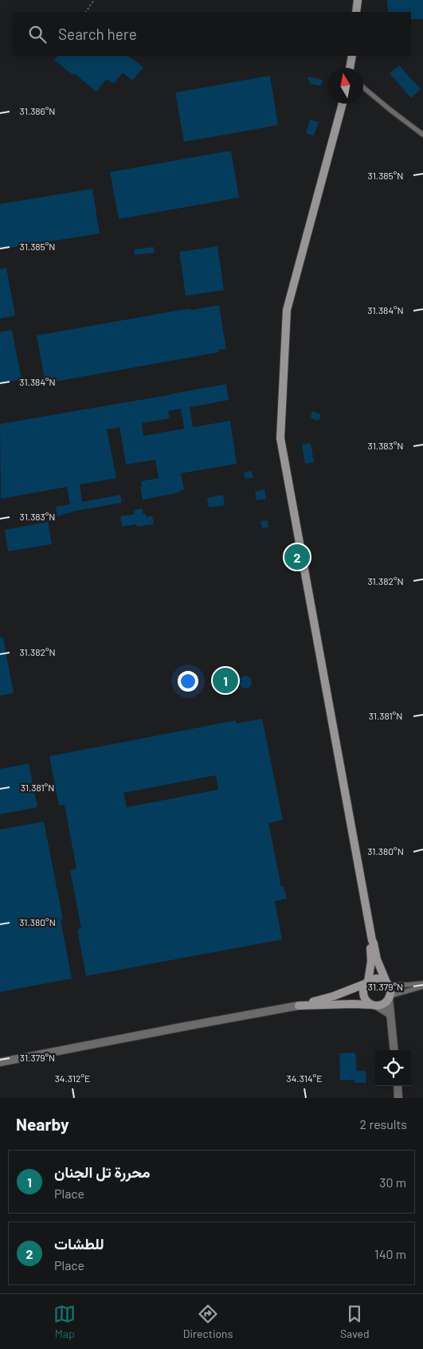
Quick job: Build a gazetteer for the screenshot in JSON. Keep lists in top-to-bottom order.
{
  "north": "top",
  "page": {
    "search": "Search here",
    "pins": ["2", "1"],
    "heading": ["Nearby", "2 results"],
    "list": [
      {
        "mark": "1",
        "name": "محررة تل الجنان",
        "note": "Place",
        "value": "30 m"
      },
      {
        "mark": "2",
        "name": "للطشات",
        "note": "Place",
        "value": "140 m"
      }
    ],
    "nav": ["Map", "Directions", "Saved"]
  },
  "coordinates": [
    "31.386°N",
    "31.385°N",
    "31.384°N",
    "31.383°N",
    "31.382°N",
    "31.381°N",
    "31.380°N",
    "31.379°N",
    "34.312°E",
    "34.314°E"
  ]
}
